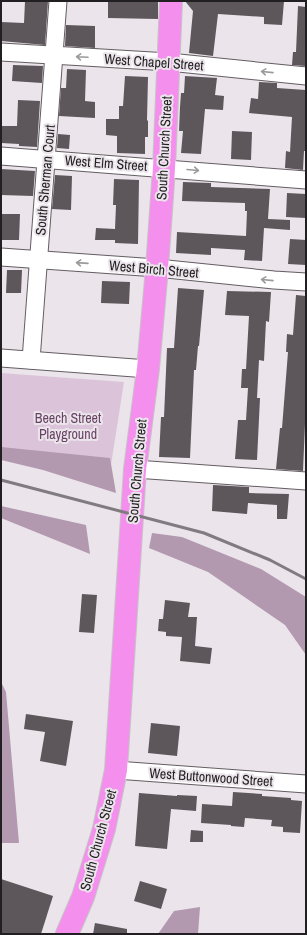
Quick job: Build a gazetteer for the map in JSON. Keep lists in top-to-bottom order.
{
  "streets": {
    "highway": ["South Church Street"],
    "street": [
      "West Chapel Street",
      "West Elm Street",
      "South Sherman Court",
      "West Birch Street",
      "West Buttonwood Street"
    ]
  },
  "crossings": [
    ["West Chapel Street", "South Church Street"],
    ["West Chapel Street", "South Sherman Court"],
    ["South Church Street", "West Elm Street"],
    ["South Church Street", "West Birch Street"],
    ["South Church Street", "West Buttonwood Street"],
    ["West Elm Street", "South Sherman Court"],
    ["South Sherman Court", "West Birch Street"]
  ],
  "one_way": ["West Chapel Street", "West Elm Street"],
  "parks": ["Beech Street Playground"]
}
